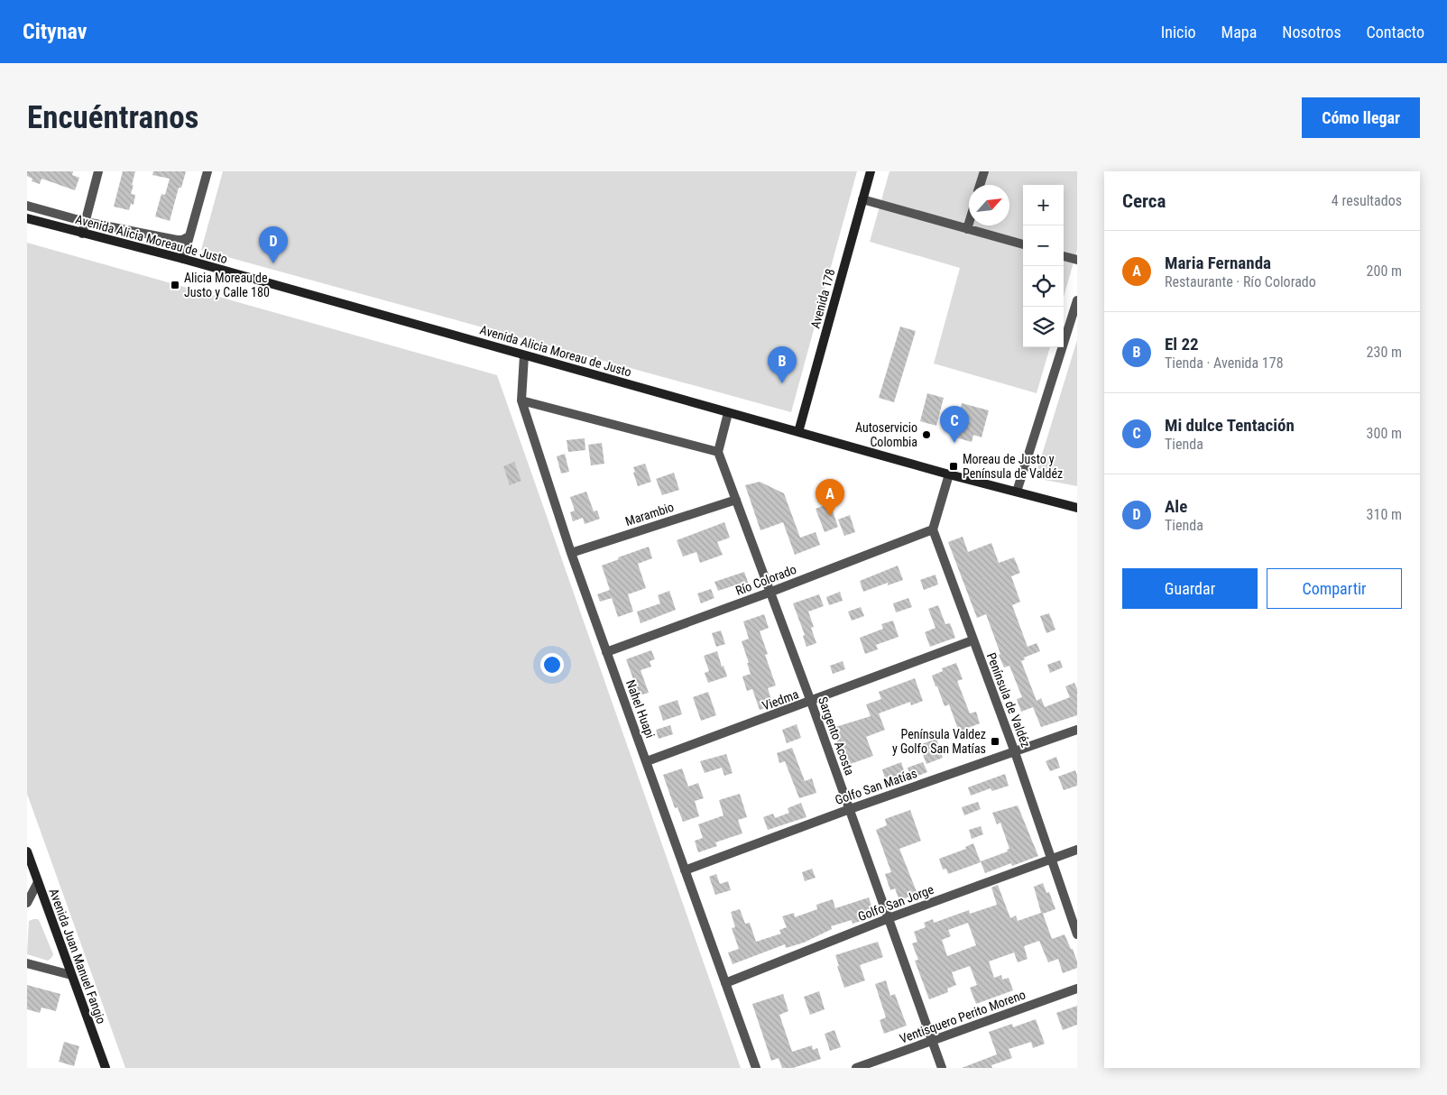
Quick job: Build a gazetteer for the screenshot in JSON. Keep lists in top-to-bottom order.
{
  "streets": {
    "main road": ["Avenida Alicia Moreau de Justo", "Avenida 178", "Avenida Juan Manuel Fangio"],
    "street": [
      "Marambio",
      "Río Colorado",
      "Viedma",
      "Península de Valdéz",
      "Nahel Huapi",
      "Sargento Acosta",
      "Golfo San Matías",
      "Golfo San Jorge",
      "Ventisquero Perito Moreno"
    ]
  },
  "crossings": [
    ["Avenida Alicia Moreau de Justo", "Avenida 178"],
    ["Avenida Alicia Moreau de Justo", "Nahel Huapi"],
    ["Marambio", "Nahel Huapi"],
    ["Marambio", "Sargento Acosta"],
    ["Río Colorado", "Península de Valdéz"],
    ["Río Colorado", "Nahel Huapi"],
    ["Río Colorado", "Sargento Acosta"],
    ["Viedma", "Península de Valdéz"],
    ["Viedma", "Nahel Huapi"],
    ["Viedma", "Sargento Acosta"],
    ["Península de Valdéz", "Golfo San Matías"],
    ["Península de Valdéz", "Golfo San Jorge"],
    ["Nahel Huapi", "Golfo San Matías"],
    ["Nahel Huapi", "Golfo San Jorge"],
    ["Sargento Acosta", "Golfo San Matías"],
    ["Sargento Acosta", "Golfo San Jorge"],
    ["Sargento Acosta", "Ventisquero Perito Moreno"]
  ],
  "places": {
    "transit": ["Alicia Moreau de Justo y Calle 180", "Moreau de Justo y Península de Valdéz", "Península Valdez y Golfo San Matías"],
    "other": ["Autoservicio Colombia"]
  },
  "north": "top right",
  "page": {
    "header": "Citynav",
    "nav": [
      "Inicio",
      "Mapa",
      "Nosotros",
      "Contacto"
    ],
    "buttons": [
      "Cómo llegar",
      ["Guardar", "Compartir"]
    ],
    "title": "Encuéntranos",
    "heading": ["Cerca", "4 resultados"],
    "map_buttons": ["+", "−"],
    "pins": [
      "D",
      "B",
      "C",
      "A"
    ],
    "list": [
      {
        "mark": "A",
        "name": "Maria Fernanda",
        "note": "Restaurante · Río Colorado",
        "value": "200 m"
      },
      {
        "mark": "B",
        "name": "El 22",
        "note": "Tienda · Avenida 178",
        "value": "230 m"
      },
      {
        "mark": "C",
        "name": "Mi dulce Tentación",
        "note": "Tienda",
        "value": "300 m"
      },
      {
        "mark": "D",
        "name": "Ale",
        "note": "Tienda",
        "value": "310 m"
      }
    ]
  }
}
